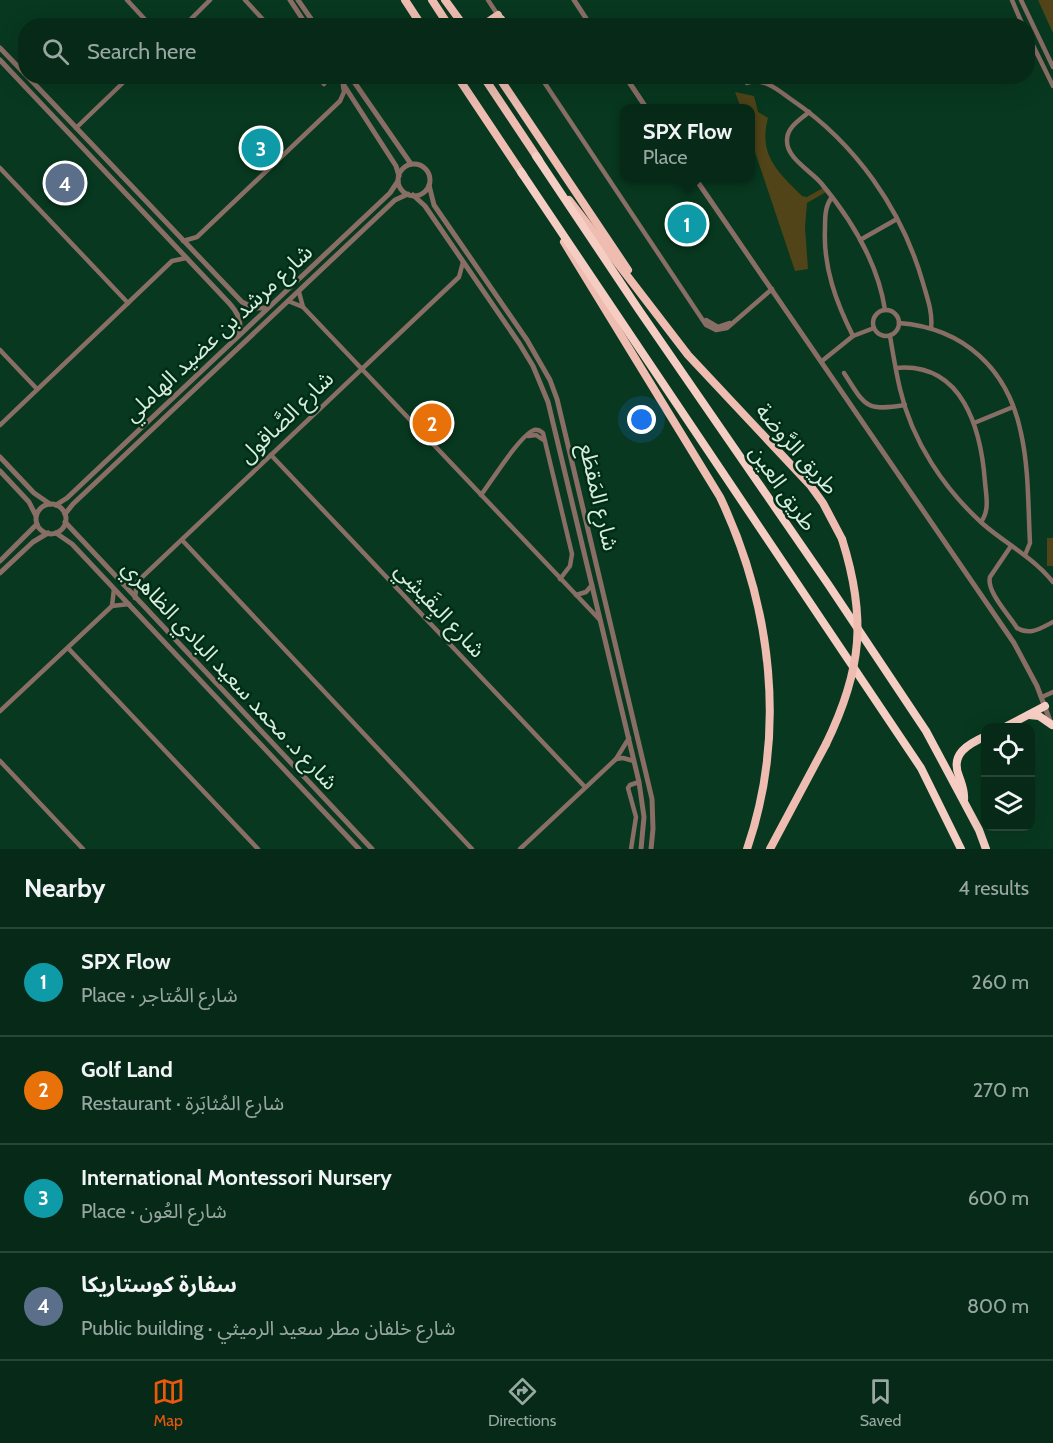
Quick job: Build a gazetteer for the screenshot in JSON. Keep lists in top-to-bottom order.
{
  "streets": {
    "highway": ["طريق الرَّوضة", "طريق العين"],
    "street": [
      "شارع مرشد بن عضيد الهاملي",
      "شارع الصَّاقول",
      "شارع المَقطَع",
      "شارع البِقَيشِي",
      "شارع د. محمد سعيد البادي الظاهري"
    ]
  },
  "crossings": [
    ["شارع مرشد بن عضيد الهاملي", "شارع المَقطَع"],
    ["شارع مرشد بن عضيد الهاملي", "شارع د. محمد سعيد البادي الظاهري"],
    ["شارع الصَّاقول", "شارع البِقَيشِي"],
    ["طريق الرَّوضة", "طريق العين"]
  ],
  "page": {
    "search": "Search here",
    "popup": ["SPX Flow", "Place"],
    "pins": [
      "3",
      "4",
      "1",
      "2"
    ],
    "heading": ["Nearby", "4 results"],
    "list": [
      {
        "mark": "1",
        "name": "SPX Flow",
        "note": "Place · شارع المُتاجر",
        "value": "260 m"
      },
      {
        "mark": "2",
        "name": "Golf Land",
        "note": "Restaurant · شارع المُثابَرة",
        "value": "270 m"
      },
      {
        "mark": "3",
        "name": "International Montessori Nursery",
        "note": "Place · شارع العُون",
        "value": "600 m"
      },
      {
        "mark": "4",
        "name": "سفارة كوستاريكا",
        "note": "Public building · شارع خلفان مطر سعيد الرميثي",
        "value": "800 m"
      }
    ],
    "nav": ["Map", "Directions", "Saved"]
  }
}
